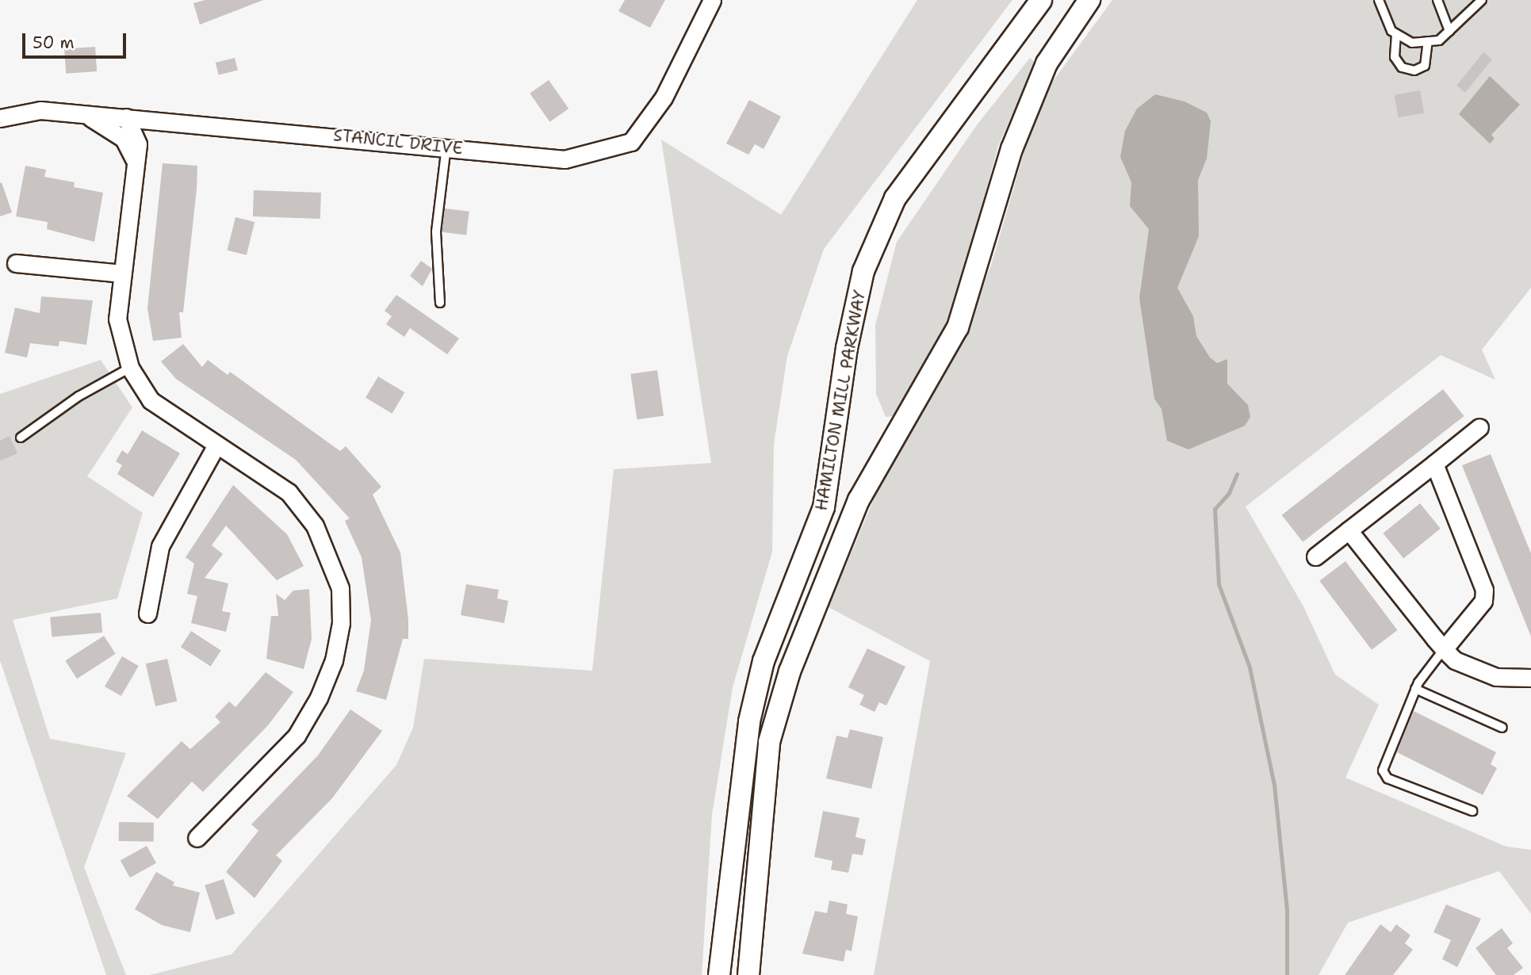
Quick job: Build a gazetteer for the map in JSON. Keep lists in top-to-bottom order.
{
  "streets": {
    "street": ["STANCIL DRIVE", "HAMILTON MILL PARKWAY"]
  },
  "scale_bar": "50 m"
}
